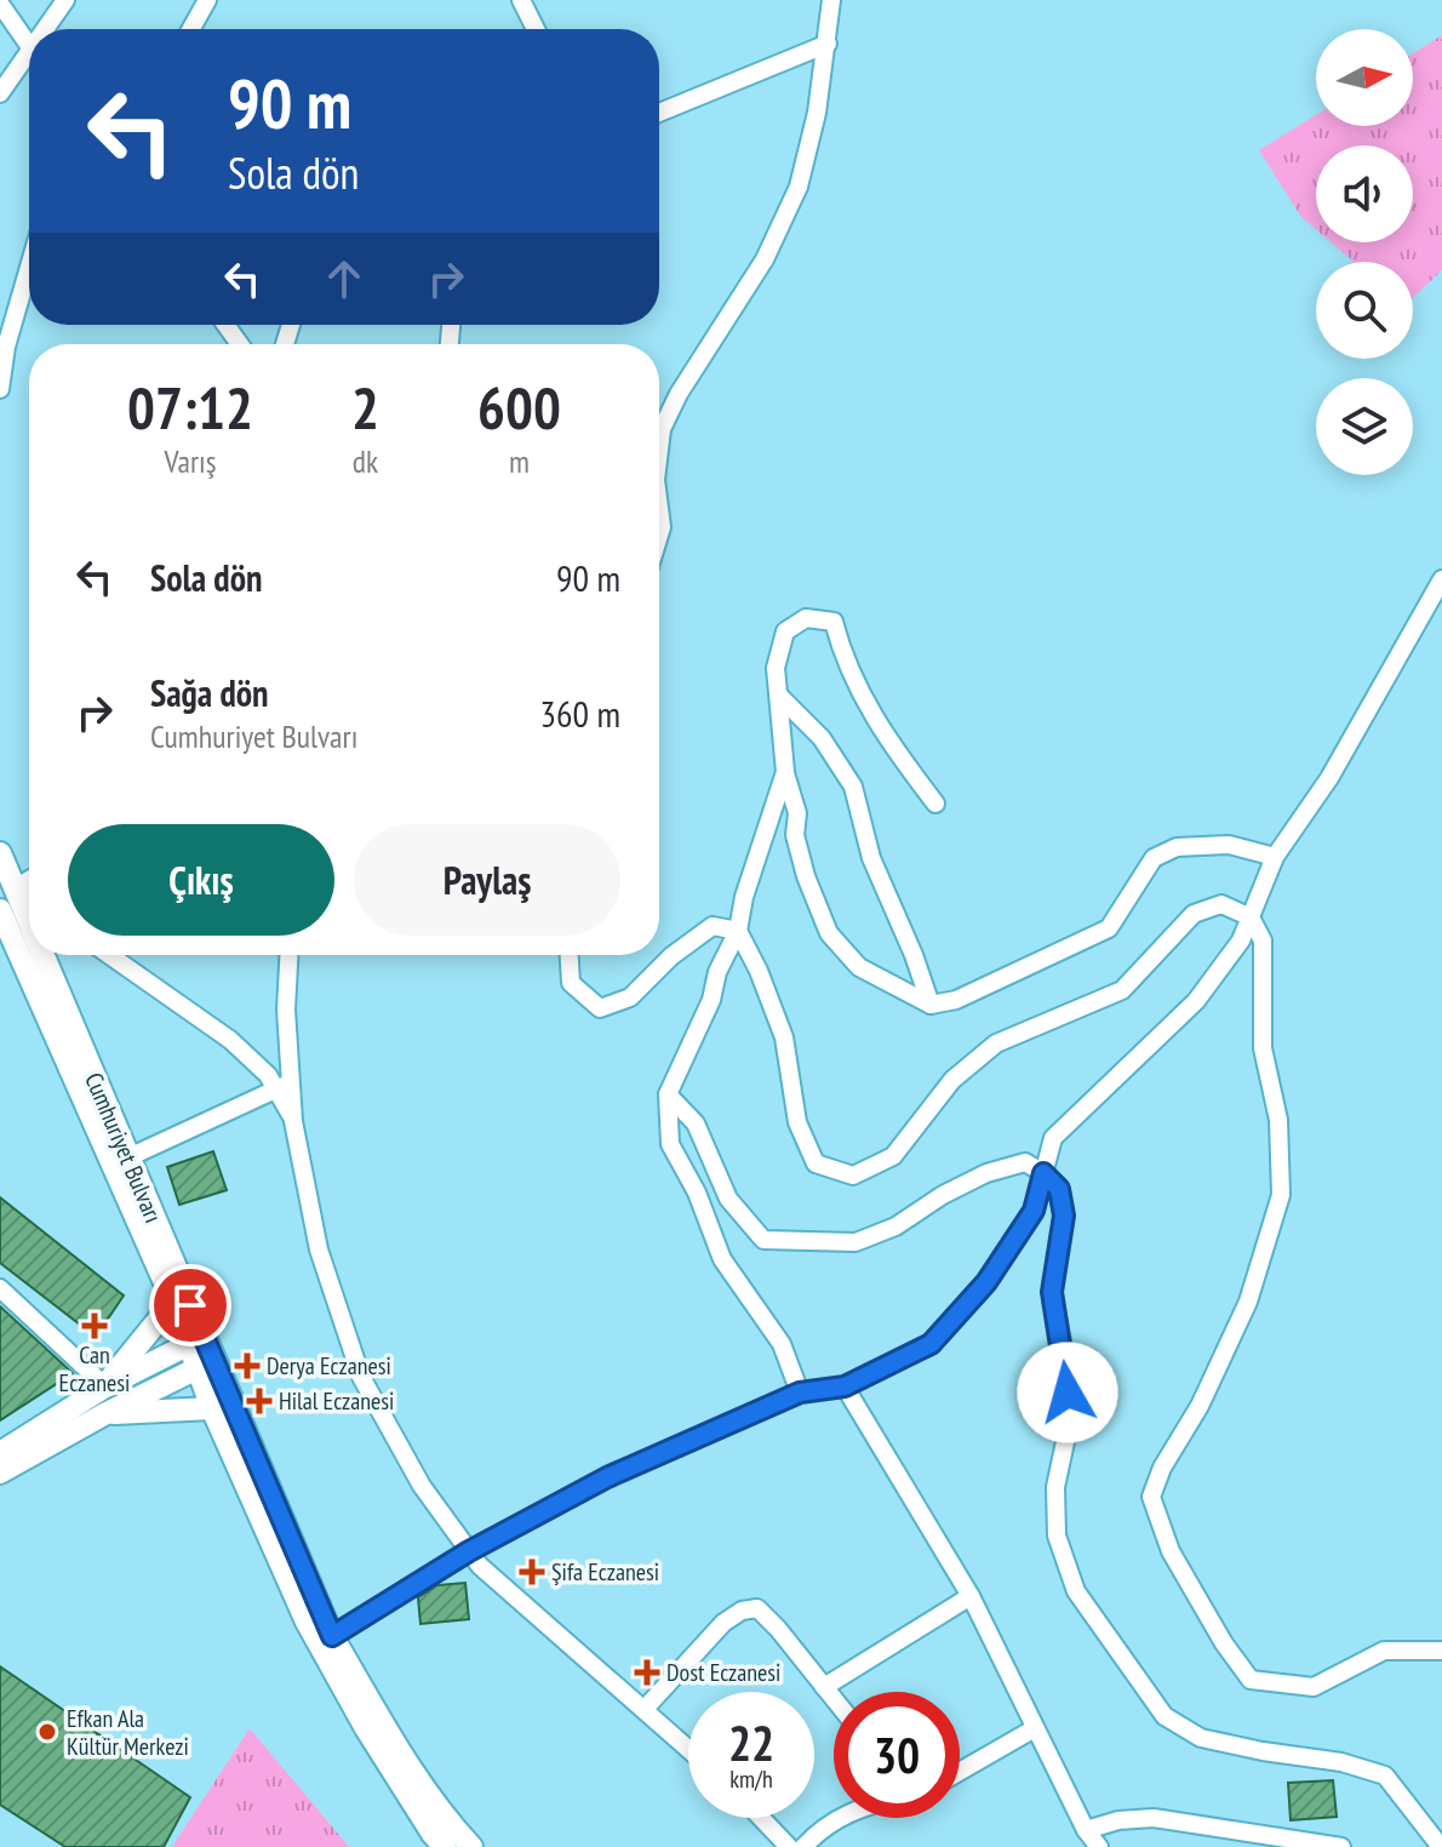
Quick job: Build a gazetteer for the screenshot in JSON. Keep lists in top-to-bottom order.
{
  "streets": {
    "main road": ["Cumhuriyet Bulvarı"]
  },
  "places": {
    "health": [
      "Can Eczanesi",
      "Derya Eczanesi",
      "Hilal Eczanesi",
      "Şifa Eczanesi",
      "Dost Eczanesi"
    ],
    "other": ["Efkan Ala Kültür Merkezi"]
  },
  "north": "right",
  "page": {
    "turn": ["90 m", "Sola dön"],
    "eta": [
      "07:12",
      "Varış",
      "2",
      "dk",
      "600",
      "m"
    ],
    "list": [
      {
        "name": "Sola dön",
        "value": "90 m"
      },
      {
        "name": "Sağa dön",
        "note": "Cumhuriyet Bulvarı",
        "value": "360 m"
      }
    ],
    "buttons": ["Çıkış", "Paylaş"],
    "speed": "22 km/h",
    "limit": "30"
  }
}
